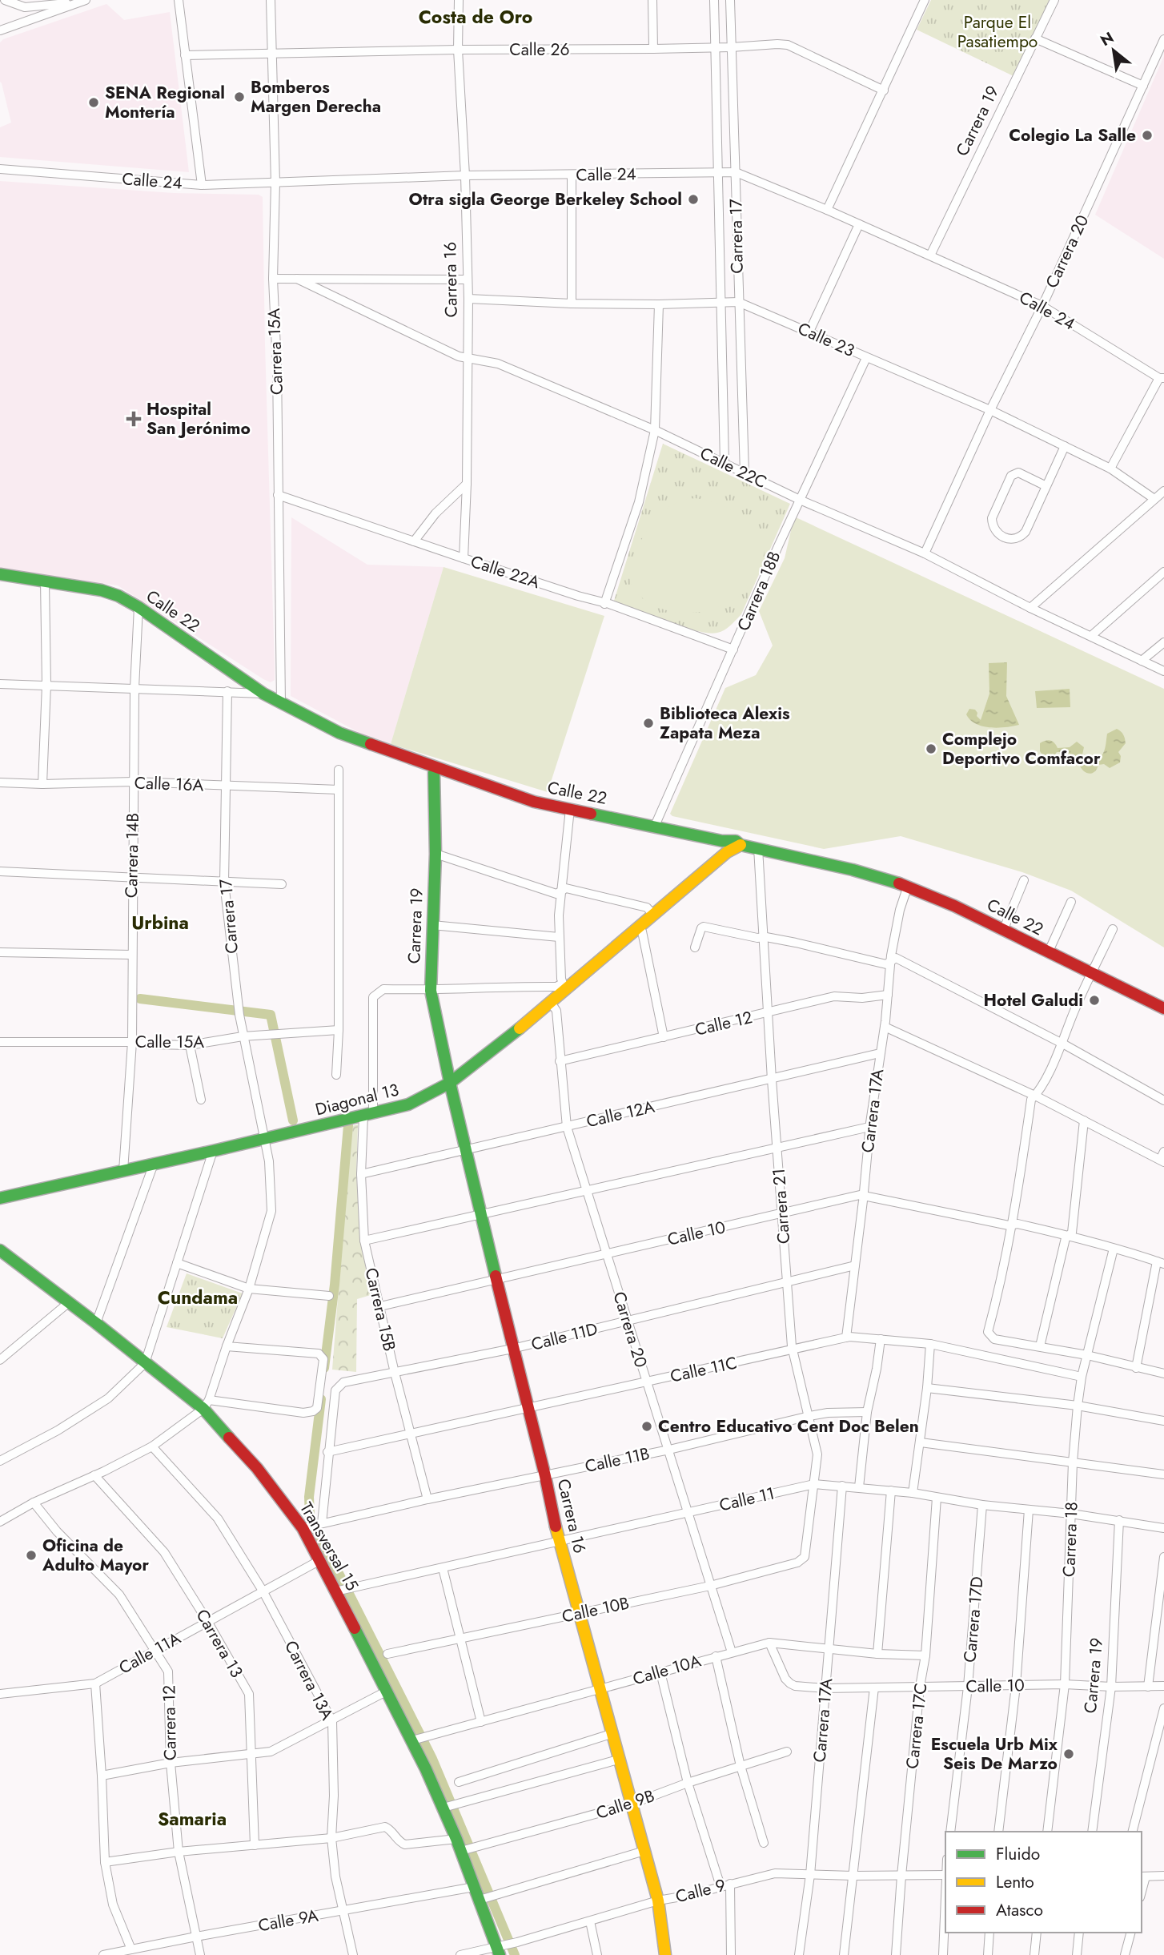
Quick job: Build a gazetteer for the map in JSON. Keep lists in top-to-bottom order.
{
  "streets": {
    "street": [
      "Calle 26",
      "Carrera 19",
      "Calle 24",
      "Carrera 17",
      "Carrera 20",
      "Carrera 16",
      "Calle 23",
      "Carrera 15A",
      "Calle 22C",
      "Calle 22A",
      "Carrera 18B",
      "Calle 22",
      "Calle 16A",
      "Carrera 14B",
      "Calle 12",
      "Calle 15A",
      "Diagonal 13",
      "Carrera 17A",
      "Calle 12A",
      "Carrera 21",
      "Calle 10",
      "Carrera 15B",
      "Calle 11D",
      "Calle 11C",
      "Calle 11B",
      "Calle 11",
      "Carrera 18",
      "Transversal 15",
      "Calle 10B",
      "Carrera 17D",
      "Carrera 13",
      "Calle 11A",
      "Calle 10A",
      "Carrera 13A",
      "Carrera 12",
      "Carrera 17C",
      "Calle 9B",
      "Calle 9",
      "Calle 9A"
    ]
  },
  "crossings": [
    ["Calle 26", "Carrera 17"],
    ["Calle 26", "Carrera 16"],
    ["Calle 26", "Carrera 15A"],
    ["Carrera 19", "Calle 24"],
    ["Carrera 19", "Carrera 16"],
    ["Carrera 19", "Calle 22"],
    ["Carrera 19", "Diagonal 13"],
    ["Carrera 19", "Calle 10"],
    ["Carrera 19", "Calle 11"],
    ["Calle 24", "Carrera 17"],
    ["Calle 24", "Carrera 20"],
    ["Calle 24", "Carrera 16"],
    ["Calle 24", "Carrera 15A"],
    ["Carrera 17", "Calle 23"],
    ["Carrera 17", "Calle 22C"],
    ["Carrera 17", "Calle 16A"],
    ["Carrera 17", "Calle 15A"],
    ["Carrera 17", "Diagonal 13"],
    ["Carrera 17", "Transversal 15"],
    ["Carrera 20", "Calle 23"],
    ["Carrera 20", "Calle 22C"],
    ["Carrera 20", "Calle 12"],
    ["Carrera 20", "Diagonal 13"],
    ["Carrera 20", "Calle 12A"],
    ["Carrera 20", "Calle 10"],
    ["Carrera 20", "Calle 11D"],
    ["Carrera 20", "Calle 11C"],
    ["Carrera 20", "Calle 11B"],
    ["Carrera 20", "Calle 11"],
    ["Carrera 20", "Calle 10B"],
    ["Carrera 20", "Calle 10A"],
    ["Carrera 16", "Calle 23"],
    ["Carrera 16", "Calle 22C"],
    ["Carrera 16", "Calle 22A"],
    ["Carrera 16", "Diagonal 13"],
    ["Carrera 16", "Calle 12A"],
    ["Carrera 16", "Calle 10"],
    ["Carrera 16", "Calle 11D"],
    ["Carrera 16", "Calle 11C"],
    ["Carrera 16", "Calle 11B"],
    ["Carrera 16", "Calle 11"],
    ["Carrera 16", "Calle 10B"],
    ["Carrera 16", "Calle 10A"],
    ["Carrera 16", "Calle 9B"],
    ["Carrera 16", "Calle 9"],
    ["Calle 23", "Carrera 18B"],
    ["Carrera 15A", "Calle 22A"],
    ["Carrera 15A", "Calle 22"],
    ["Calle 22C", "Carrera 18B"],
    ["Calle 22A", "Carrera 18B"],
    ["Carrera 18B", "Calle 22"],
    ["Calle 22", "Carrera 14B"],
    ["Calle 22", "Diagonal 13"],
    ["Calle 22", "Carrera 17A"],
    ["Calle 22", "Carrera 21"],
    ["Calle 16A", "Carrera 14B"],
    ["Carrera 14B", "Calle 15A"],
    ["Carrera 14B", "Diagonal 13"],
    ["Calle 12", "Carrera 17A"],
    ["Calle 12", "Carrera 21"],
    ["Diagonal 13", "Carrera 15B"],
    ["Carrera 17A", "Calle 12A"],
    ["Carrera 17A", "Calle 10"],
    ["Carrera 17A", "Calle 11D"],
    ["Carrera 17A", "Calle 11C"],
    ["Carrera 17A", "Calle 11"],
    ["Carrera 17A", "Calle 10A"],
    ["Carrera 17A", "Calle 9"],
    ["Calle 12A", "Carrera 21"],
    ["Calle 12A", "Carrera 15B"],
    ["Carrera 21", "Calle 10"],
    ["Carrera 21", "Calle 11D"],
    ["Carrera 21", "Calle 11C"],
    ["Carrera 21", "Calle 11B"],
    ["Carrera 21", "Calle 11"],
    ["Carrera 21", "Calle 10B"],
    ["Calle 10", "Carrera 15B"],
    ["Calle 10", "Carrera 18"],
    ["Calle 10", "Carrera 17D"],
    ["Calle 10", "Calle 10A"],
    ["Calle 10", "Carrera 17C"],
    ["Carrera 15B", "Calle 11D"],
    ["Carrera 15B", "Calle 11C"],
    ["Carrera 15B", "Calle 11B"],
    ["Calle 11D", "Calle 11C"],
    ["Calle 11C", "Carrera 18"],
    ["Calle 11B", "Transversal 15"],
    ["Calle 11", "Carrera 18"],
    ["Calle 11", "Transversal 15"],
    ["Calle 11", "Carrera 17D"],
    ["Calle 11", "Carrera 17C"],
    ["Transversal 15", "Calle 11A"],
    ["Transversal 15", "Calle 10A"],
    ["Transversal 15", "Calle 9B"],
    ["Transversal 15", "Calle 9"],
    ["Transversal 15", "Calle 9A"],
    ["Carrera 13", "Calle 11A"],
    ["Calle 11A", "Carrera 13A"],
    ["Calle 11A", "Carrera 12"],
    ["Calle 10A", "Carrera 17C"],
    ["Carrera 13A", "Calle 9A"],
    ["Carrera 12", "Calle 9A"],
    ["Carrera 17C", "Calle 9"]
  ],
  "districts": [
    "Costa de Oro",
    "Urbina",
    "Cundama",
    "Samaria"
  ],
  "parks": ["Parque El Pasatiempo"],
  "places": {
    "other": [
      "Bomberos Margen Derecha",
      "SENA Regional Montería",
      "Colegio La Salle",
      "Otra sigla George Berkeley School",
      "Biblioteca Alexis Zapata Meza",
      "Complejo Deportivo Comfacor",
      "Hotel Galudi",
      "Centro Educativo Cent Doc Belen",
      "Oficina de Adulto Mayor",
      "Escuela Urb Mix Seis De Marzo"
    ],
    "health": ["Hospital San Jerónimo"]
  },
  "legend": ["Fluido", "Lento", "Atasco"],
  "north": "top left"
}
